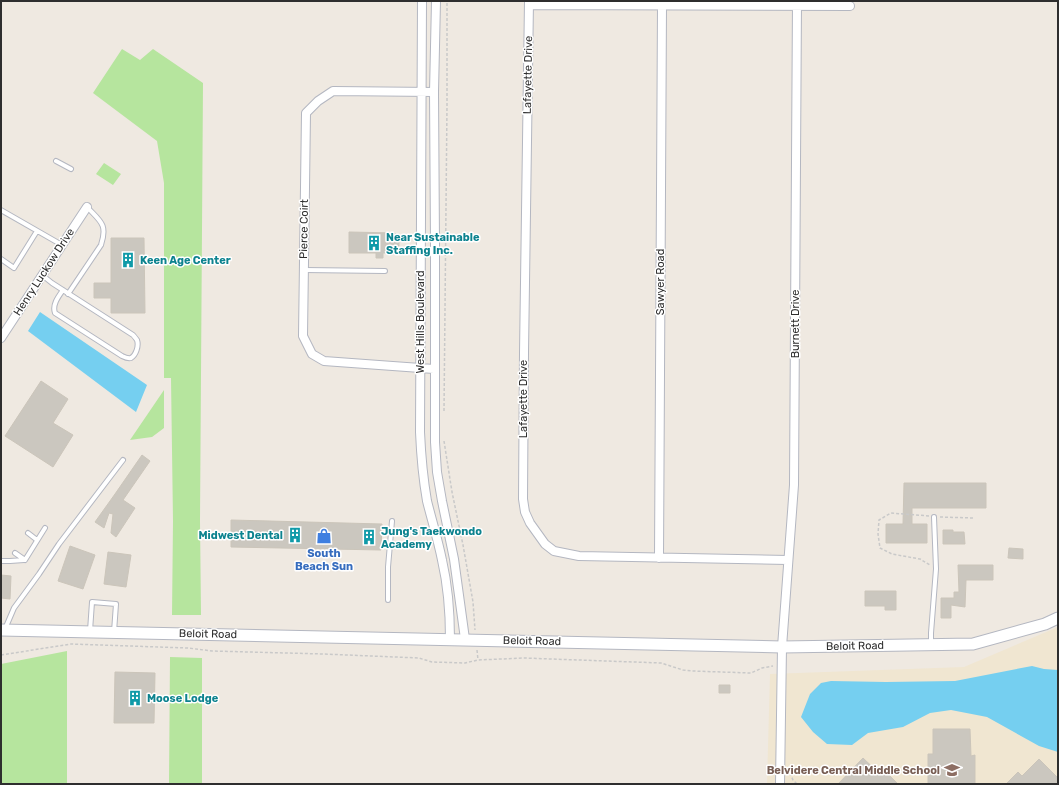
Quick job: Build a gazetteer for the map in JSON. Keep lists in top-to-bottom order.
{
  "streets": {
    "main road": ["Beloit Road"],
    "street": [
      "Lafayette Drive",
      "Pierce Coirt",
      "Henry Luckow Drive",
      "Sawyer Road",
      "West Hills Boulevard",
      "Burnett Drive"
    ]
  },
  "crossings": [
    ["Lafayette Drive", "Sawyer Road"],
    ["Lafayette Drive", "Burnett Drive"],
    ["Pierce Coirt", "West Hills Boulevard"],
    ["West Hills Boulevard", "Beloit Road"],
    ["Burnett Drive", "Beloit Road"]
  ],
  "places": {
    "building": [
      "Near Sustainable Staffing Inc.",
      "Keen Age Center",
      "Midwest Dental",
      "Jung's Taekwondo Academy",
      "Moose Lodge"
    ],
    "shop": ["South Beach Sun"],
    "school or university": ["Belvidere Central Middle School"]
  }
}
